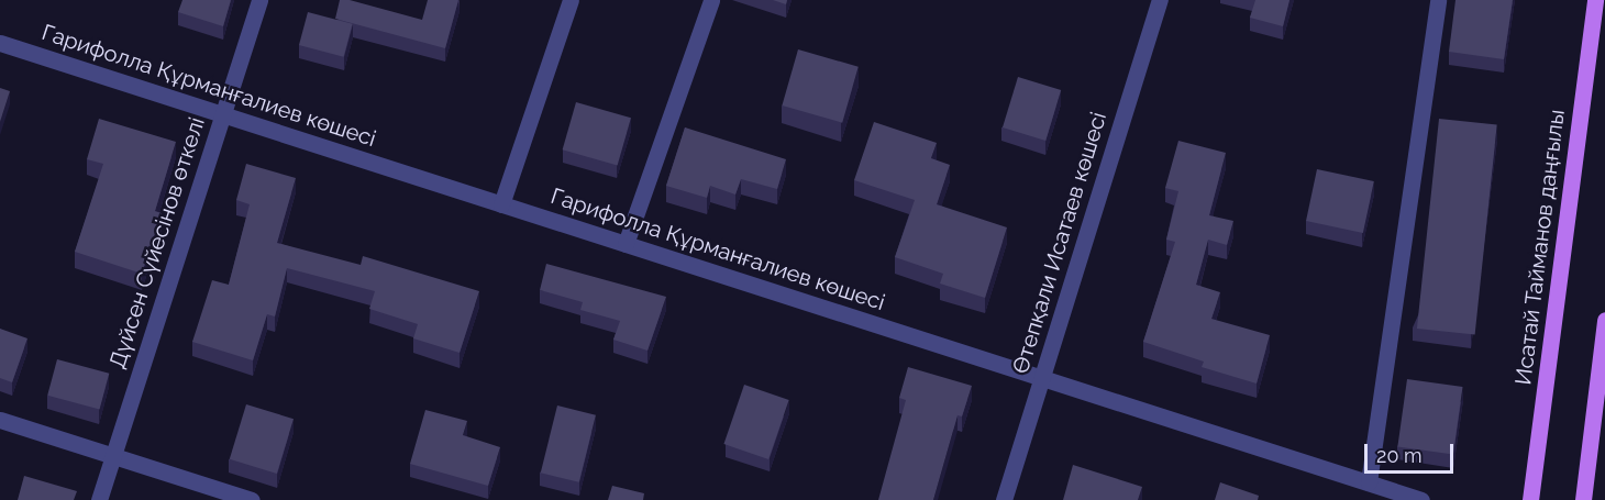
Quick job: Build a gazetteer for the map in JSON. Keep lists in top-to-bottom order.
{
  "streets": {
    "main road": ["Исатай Тайманов даңғылы"],
    "street": ["Гарифолла Құрманғалиев көшесі", "Дүйсен Сүйесінов өткелі", "Өтепқали Исатаев көшесі"]
  },
  "crossings": [
    ["Гарифолла Құрманғалиев көшесі", "Дүйсен Сүйесінов өткелі"],
    ["Гарифолла Құрманғалиев көшесі", "Өтепқали Исатаев көшесі"]
  ],
  "scale_bar": "20 m"
}
